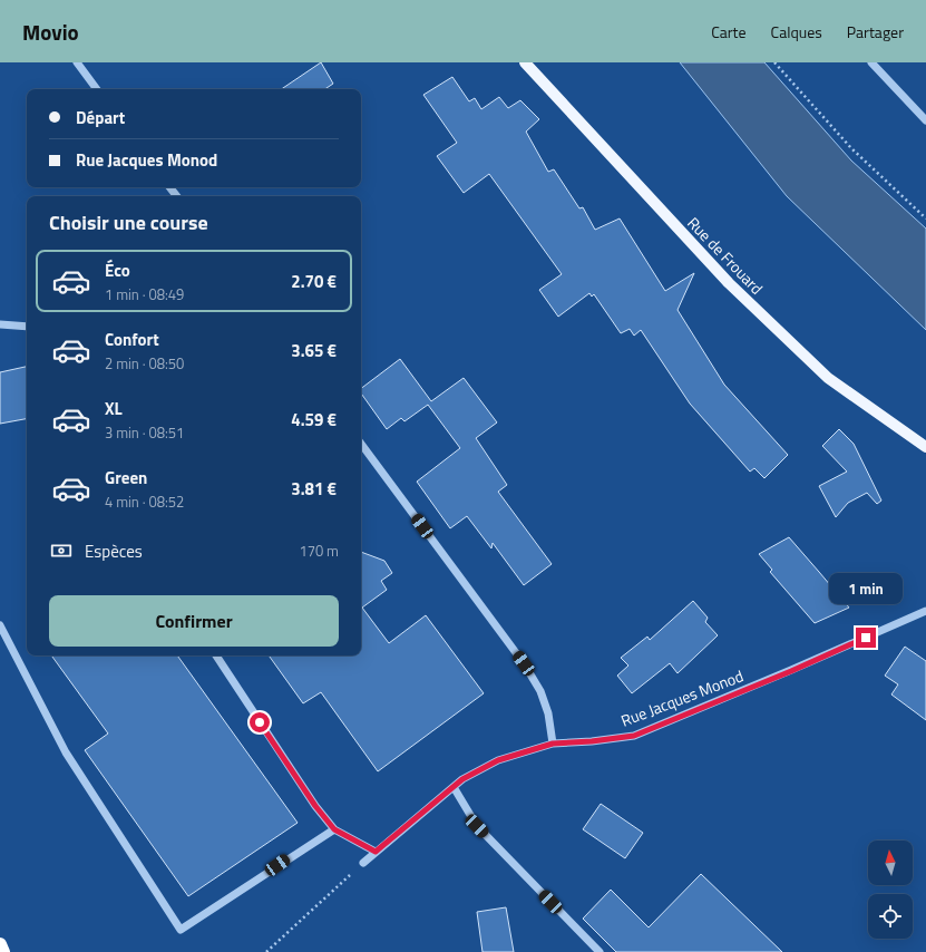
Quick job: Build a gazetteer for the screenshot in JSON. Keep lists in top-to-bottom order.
{
  "streets": {
    "main road": ["Rue de Frouard"],
    "street": ["Rue Jacques Monod"]
  },
  "north": "top",
  "page": {
    "header": "Movio",
    "nav": ["Carte", "Calques", "Partager"],
    "banner": ["Départ", "Rue Jacques Monod"],
    "heading": "Choisir une course",
    "list": [
      {
        "name": "Éco",
        "note": "1 min · 08:49",
        "value": "2.70 €"
      },
      {
        "name": "Confort",
        "note": "2 min · 08:50",
        "value": "3.65 €"
      },
      {
        "name": "XL",
        "note": "3 min · 08:51",
        "value": "4.59 €"
      },
      {
        "name": "Green",
        "note": "4 min · 08:52",
        "value": "3.81 €"
      }
    ],
    "pay": ["Espèces", "170 m"],
    "bubble": "1 min",
    "buttons": "Confirmer"
  }
}
